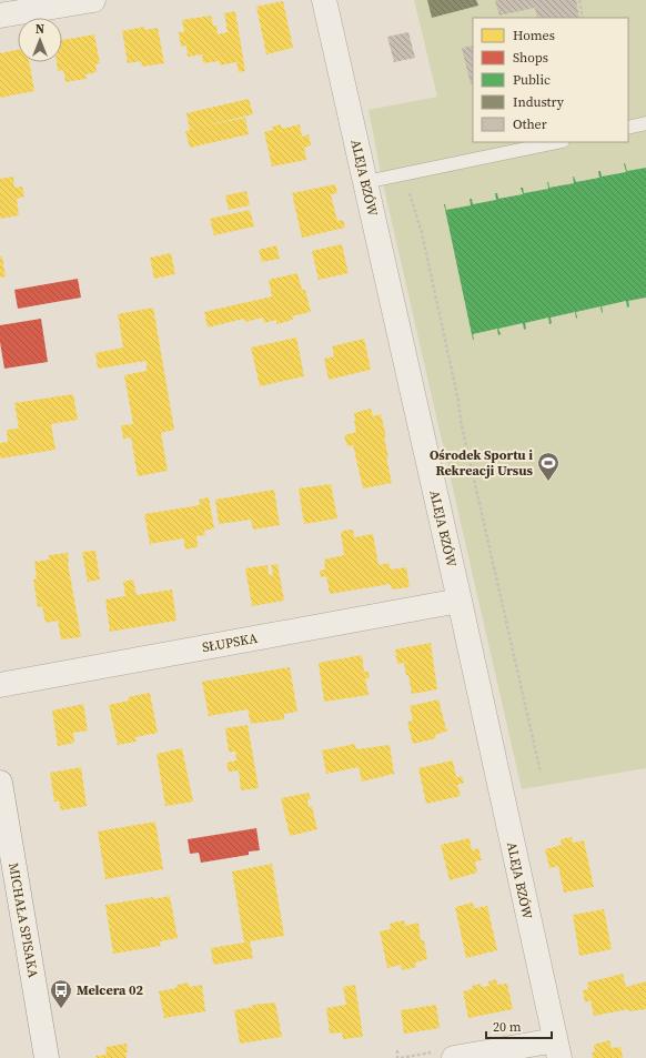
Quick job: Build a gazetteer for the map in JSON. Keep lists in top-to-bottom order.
{
  "streets": {
    "street": ["ALEJA BZÓW", "SŁUPSKA", "MICHAŁA SPISAKA"]
  },
  "crossings": [
    ["ALEJA BZÓW", "SŁUPSKA"]
  ],
  "places": {
    "sports": ["Ośrodek Sportu i Rekreacji Ursus"],
    "bus stop": ["Melcera 02"]
  },
  "legend": [
    "Homes",
    "Shops",
    "Public",
    "Industry",
    "Other"
  ],
  "scale_bar": "20 m",
  "north": "top"
}
